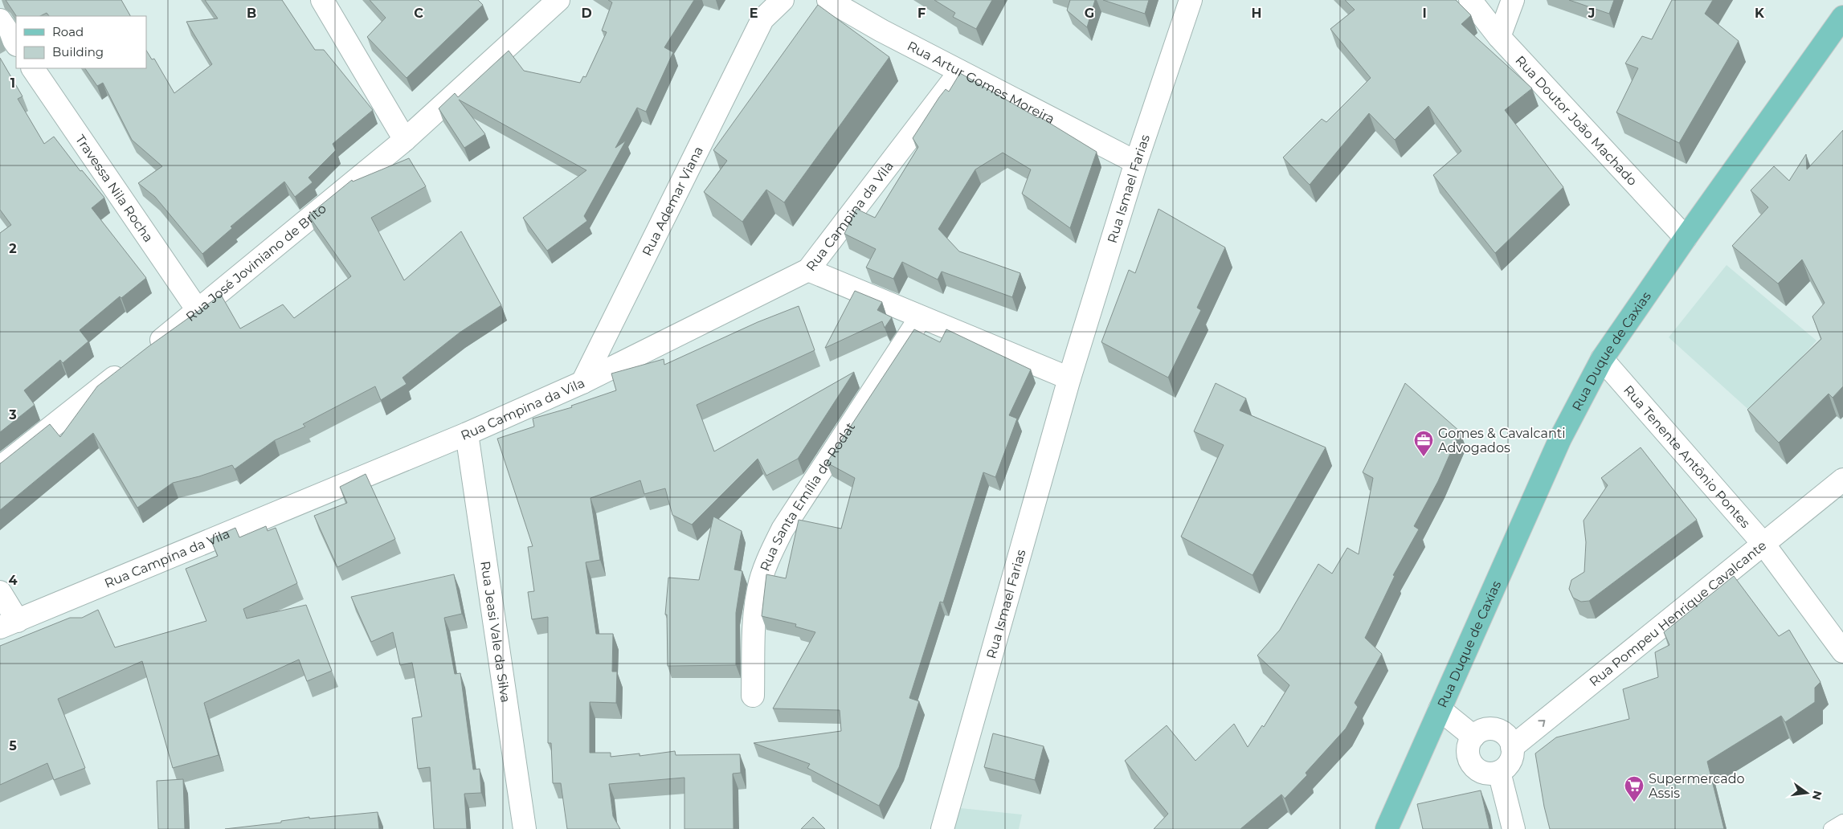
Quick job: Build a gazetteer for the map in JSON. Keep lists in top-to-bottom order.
{
  "streets": {
    "main road": ["Rua Duque de Caxias"],
    "street": [
      "Rua Artur Gomes Moreira",
      "Rua Doutor João Machado",
      "Travessa Nila Rocha",
      "Rua Ismael Farias",
      "Rua Ademar Viana",
      "Rua Campina da Vila",
      "Rua José Joviniano de Brito",
      "Rua Tenente Antônio Pontes",
      "Rua Santa Emília de Rodat",
      "Rua Pompeu Henrique Cavalcante",
      "Rua Jeasi Vale da Silva"
    ]
  },
  "crossings": [
    ["Rua Artur Gomes Moreira", "Rua Ismael Farias"],
    ["Rua Artur Gomes Moreira", "Rua Campina da Vila"],
    ["Rua Doutor João Machado", "Rua Duque de Caxias"],
    ["Travessa Nila Rocha", "Rua José Joviniano de Brito"],
    ["Rua Ademar Viana", "Rua Campina da Vila"],
    ["Rua Campina da Vila", "Rua Jeasi Vale da Silva"],
    ["Rua Duque de Caxias", "Rua Tenente Antônio Pontes"],
    ["Rua Tenente Antônio Pontes", "Rua Pompeu Henrique Cavalcante"]
  ],
  "one_way": ["Rua Pompeu Henrique Cavalcante"],
  "places": {
    "office": ["Gomes & Cavalcanti Advogados"],
    "supermarket": ["Supermercado Assis"]
  },
  "legend": ["Road", "Building"],
  "north": "right",
  "grid": {
    "columns": [
      "B",
      "C",
      "D",
      "E",
      "F",
      "G",
      "H",
      "I",
      "J",
      "K"
    ],
    "rows": [
      "1",
      "2",
      "3",
      "4",
      "5"
    ]
  }
}
